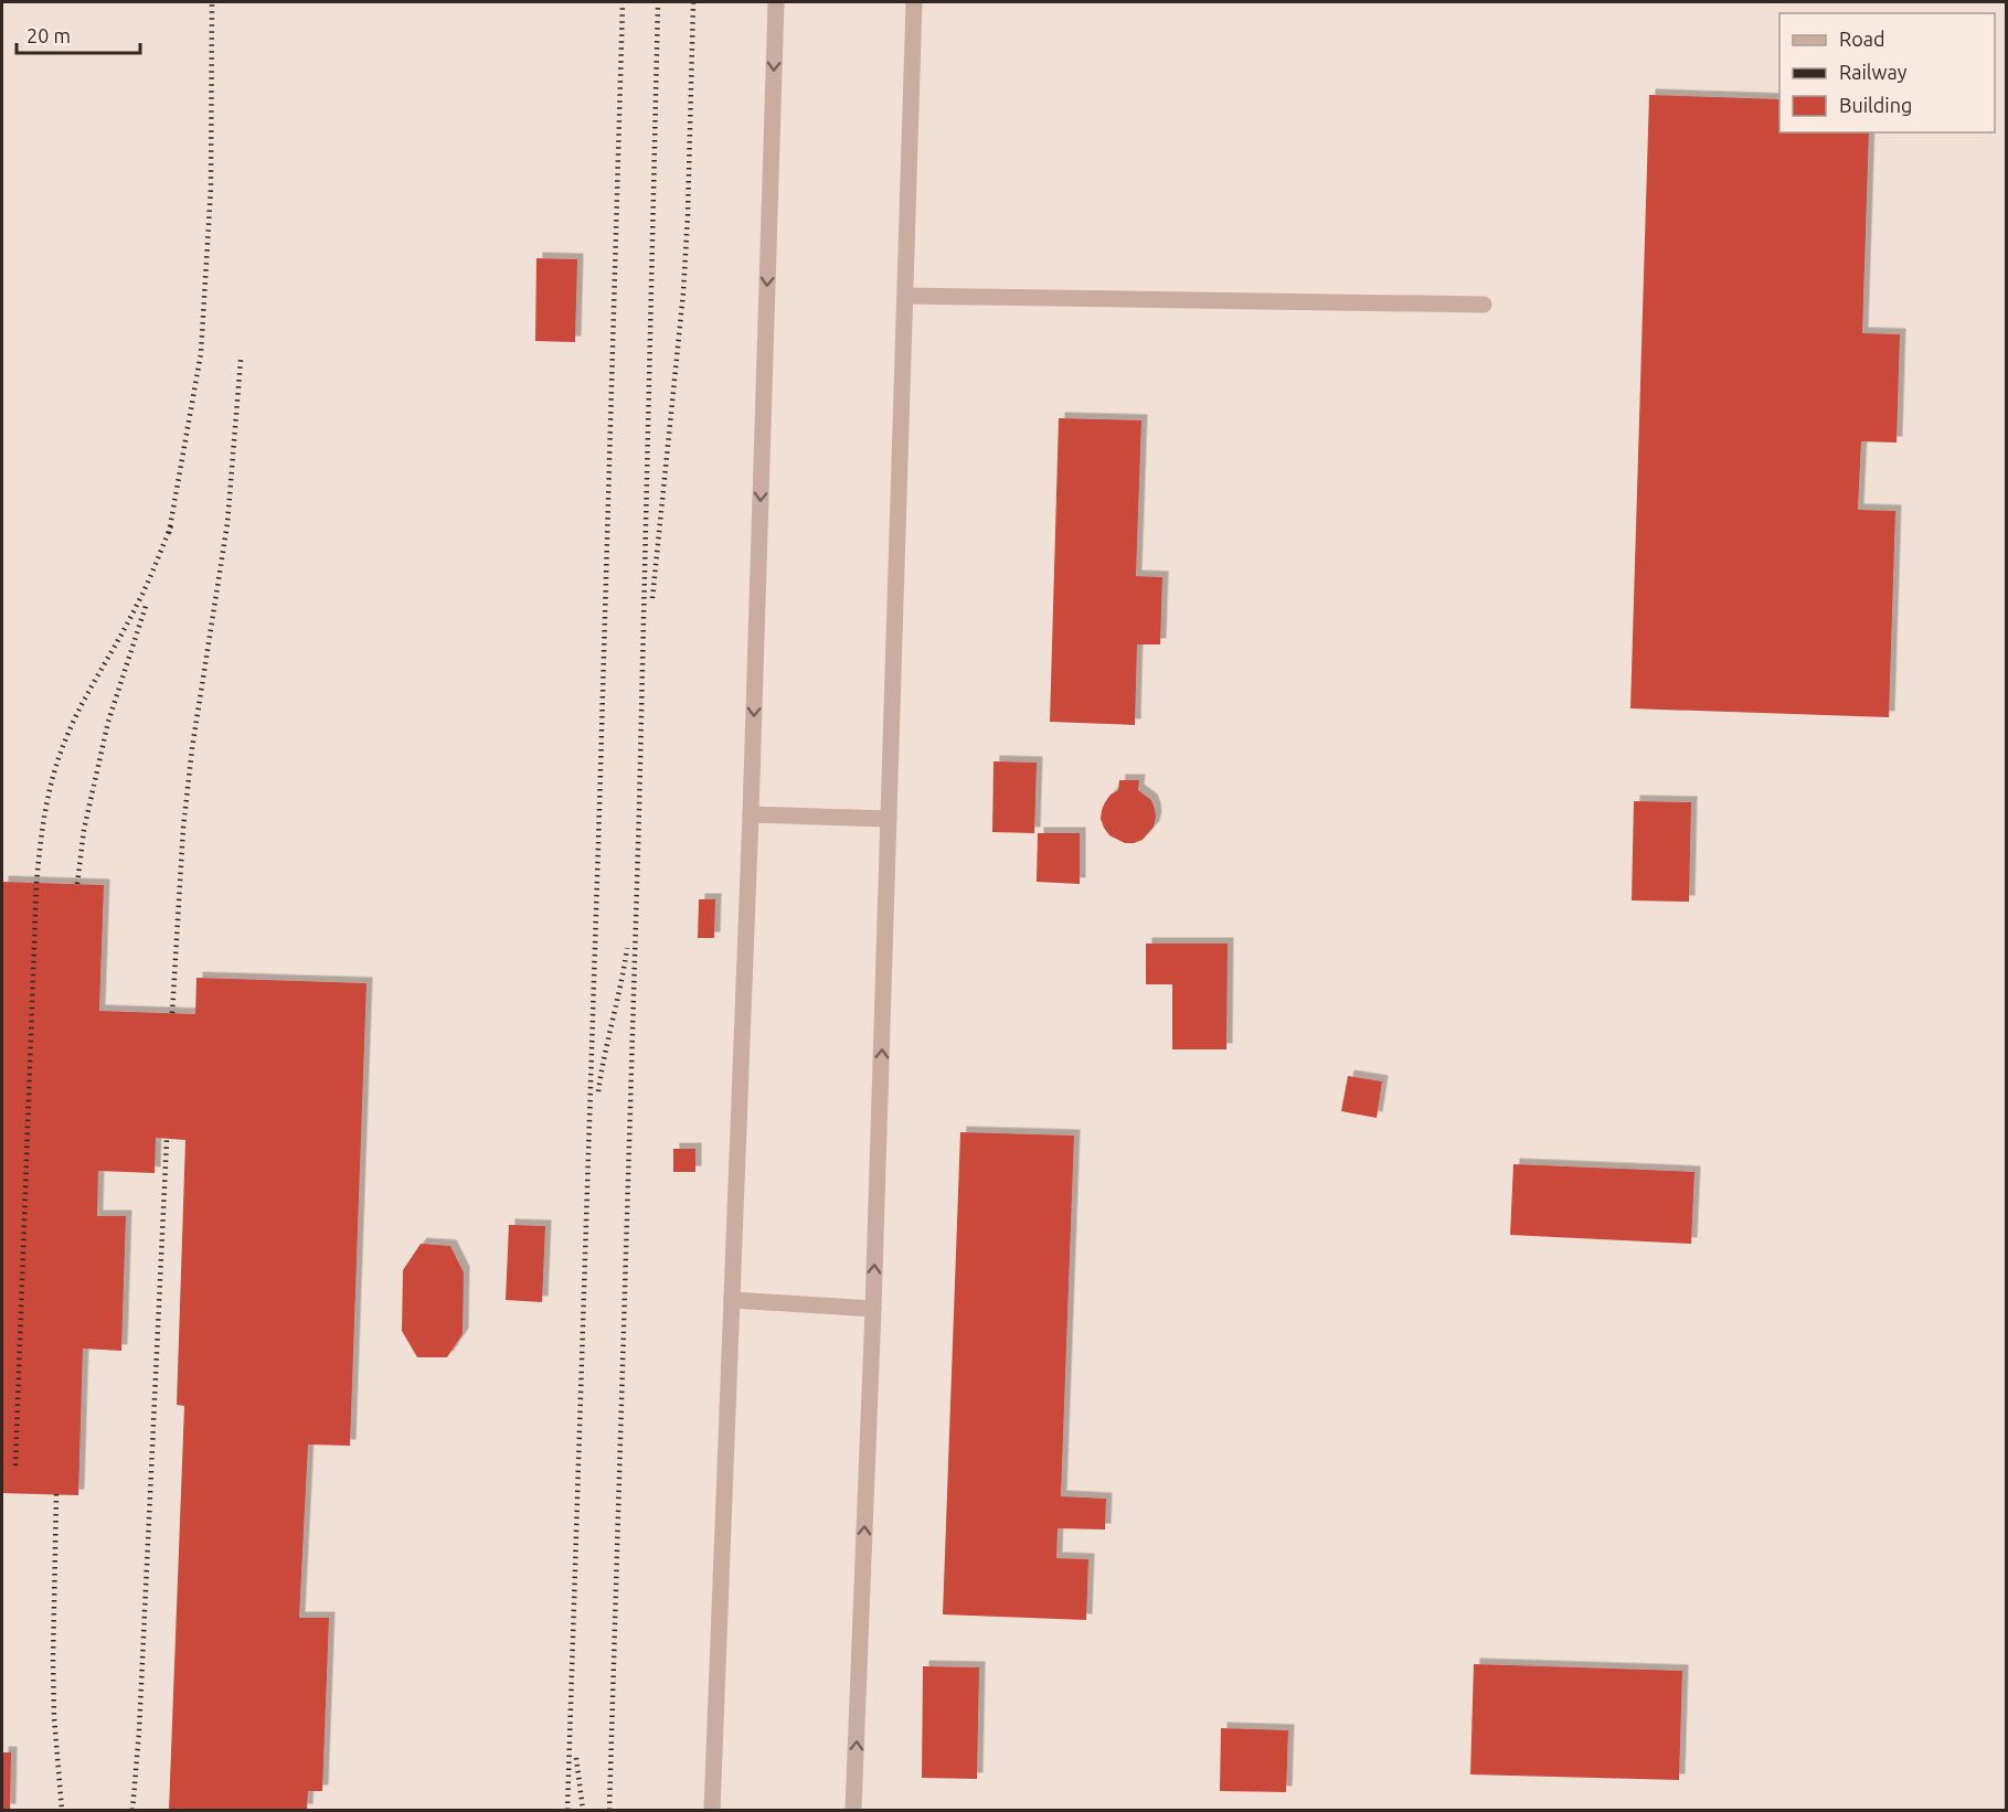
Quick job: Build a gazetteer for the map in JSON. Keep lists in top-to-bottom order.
{
  "legend": ["Road", "Railway", "Building"],
  "scale_bar": "20 m"
}
